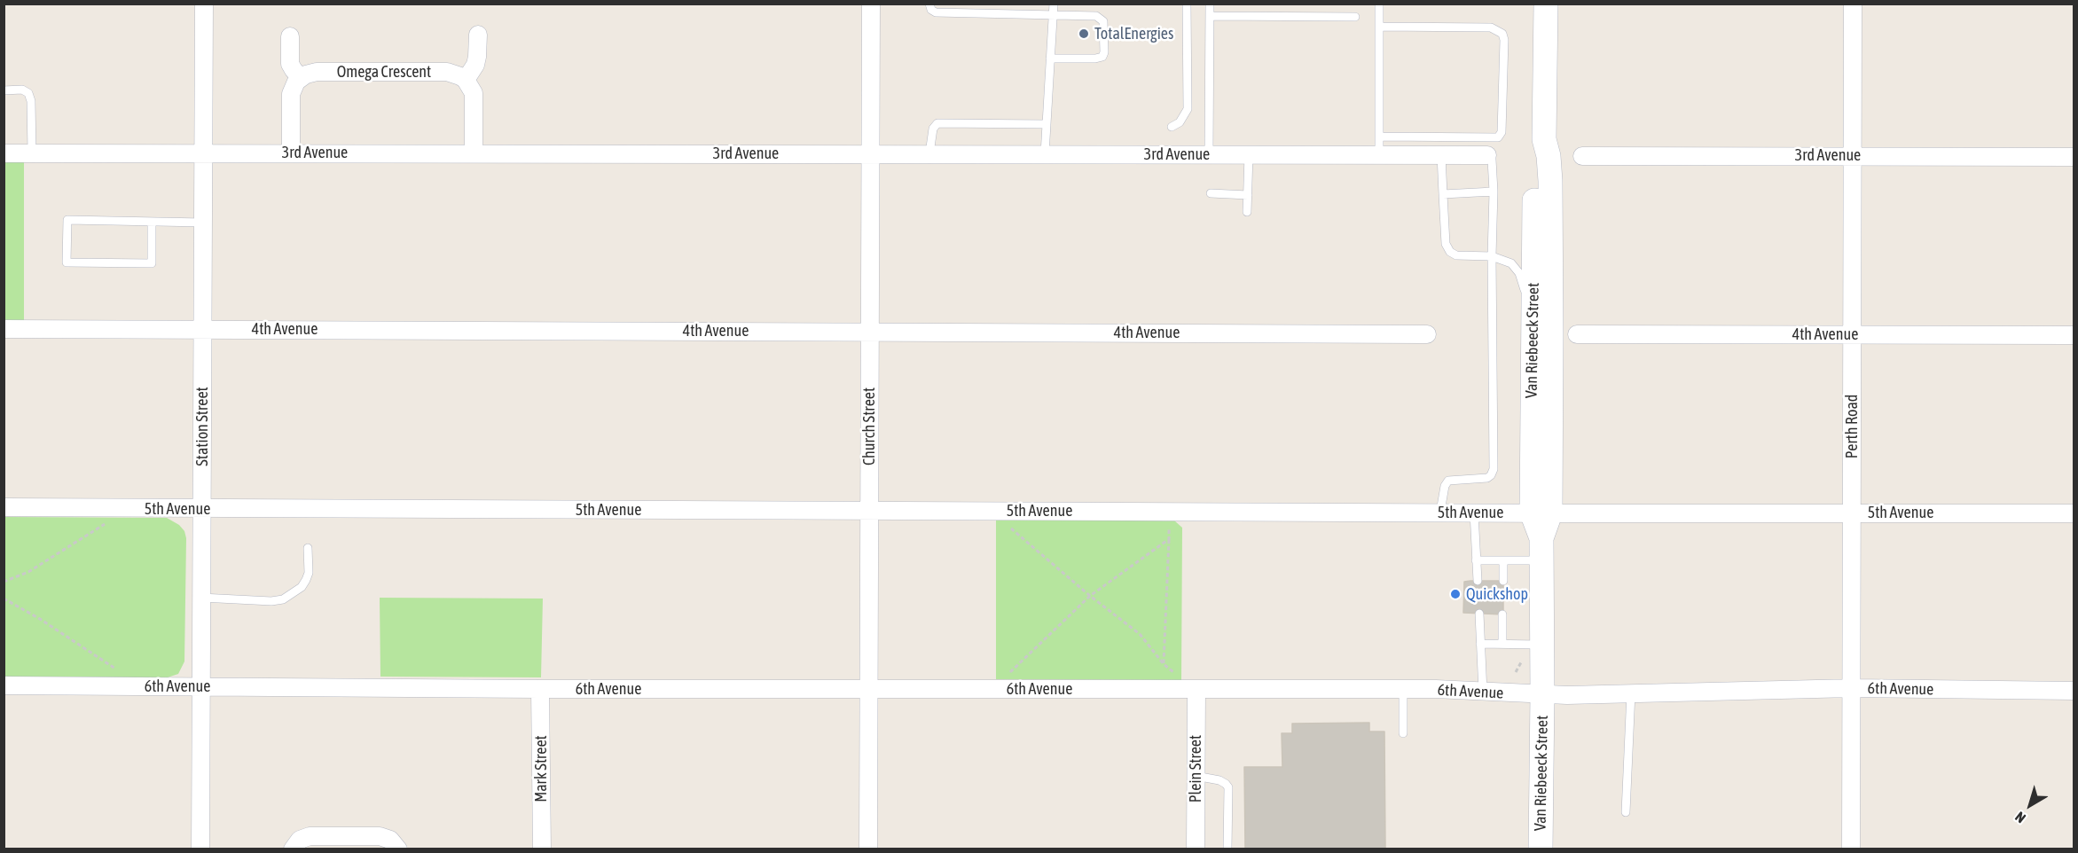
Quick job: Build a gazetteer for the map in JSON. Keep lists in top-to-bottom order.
{
  "streets": {
    "main road": ["Van Riebeeck Street"],
    "street": [
      "Omega Crescent",
      "3rd Avenue",
      "4th Avenue",
      "Station Street",
      "Church Street",
      "Perth Road",
      "5th Avenue",
      "6th Avenue",
      "Mark Street",
      "Plein Street"
    ]
  },
  "crossings": [
    ["3rd Avenue", "Station Street"],
    ["3rd Avenue", "Church Street"],
    ["3rd Avenue", "Perth Road"],
    ["4th Avenue", "Station Street"],
    ["4th Avenue", "Church Street"],
    ["4th Avenue", "Perth Road"],
    ["Van Riebeeck Street", "5th Avenue"],
    ["Van Riebeeck Street", "6th Avenue"],
    ["Station Street", "5th Avenue"],
    ["Station Street", "6th Avenue"],
    ["Church Street", "5th Avenue"],
    ["Church Street", "6th Avenue"],
    ["Perth Road", "5th Avenue"],
    ["Perth Road", "6th Avenue"],
    ["6th Avenue", "Mark Street"],
    ["6th Avenue", "Plein Street"]
  ],
  "places": ["TotalEnergies", "Quickshop"],
  "north": "bottom left"
}
